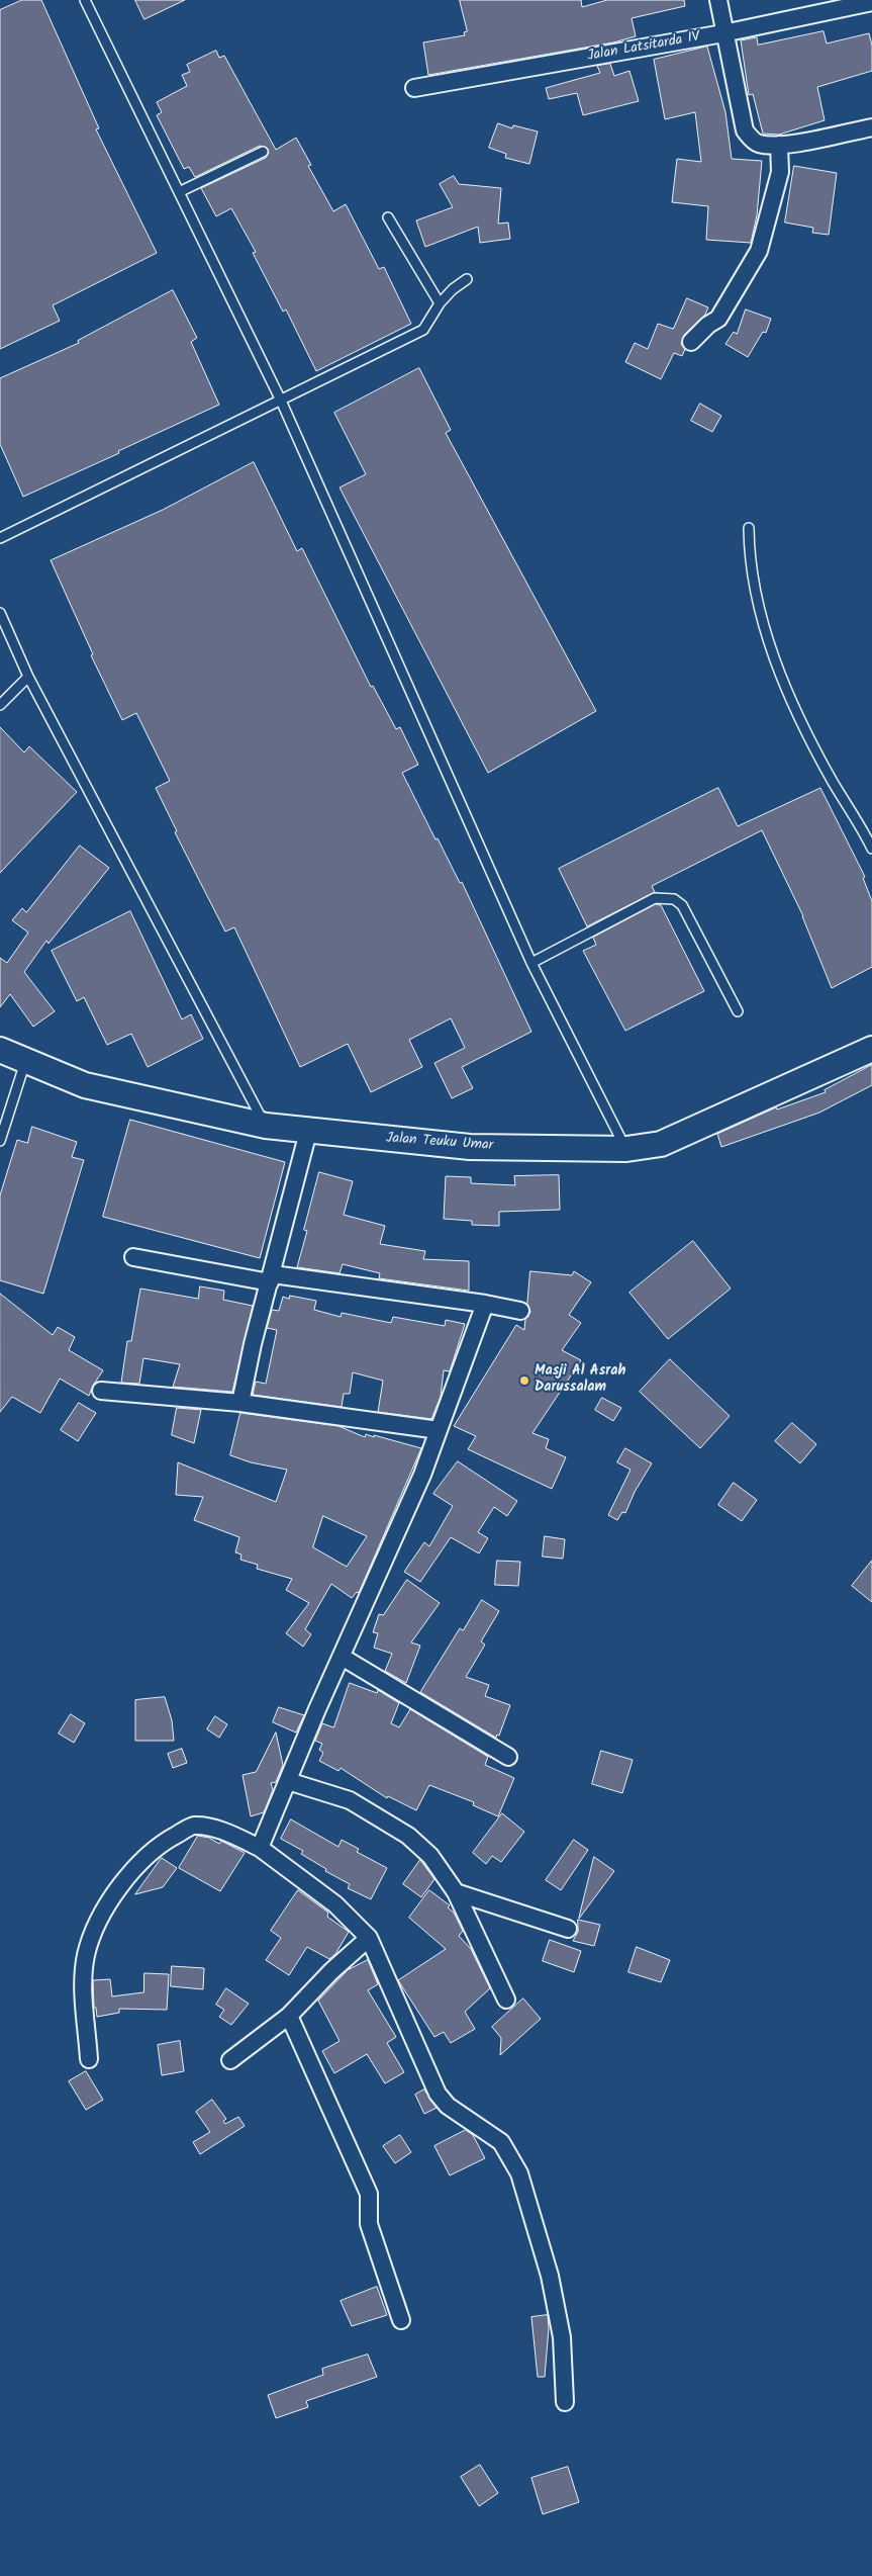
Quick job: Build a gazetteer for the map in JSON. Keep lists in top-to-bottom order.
{
  "streets": {
    "main road": ["Jalan Teuku Umar"],
    "street": ["Jalan Latsitarda IV"]
  },
  "places": ["Masji Al Asrah Darussalam"]
}
